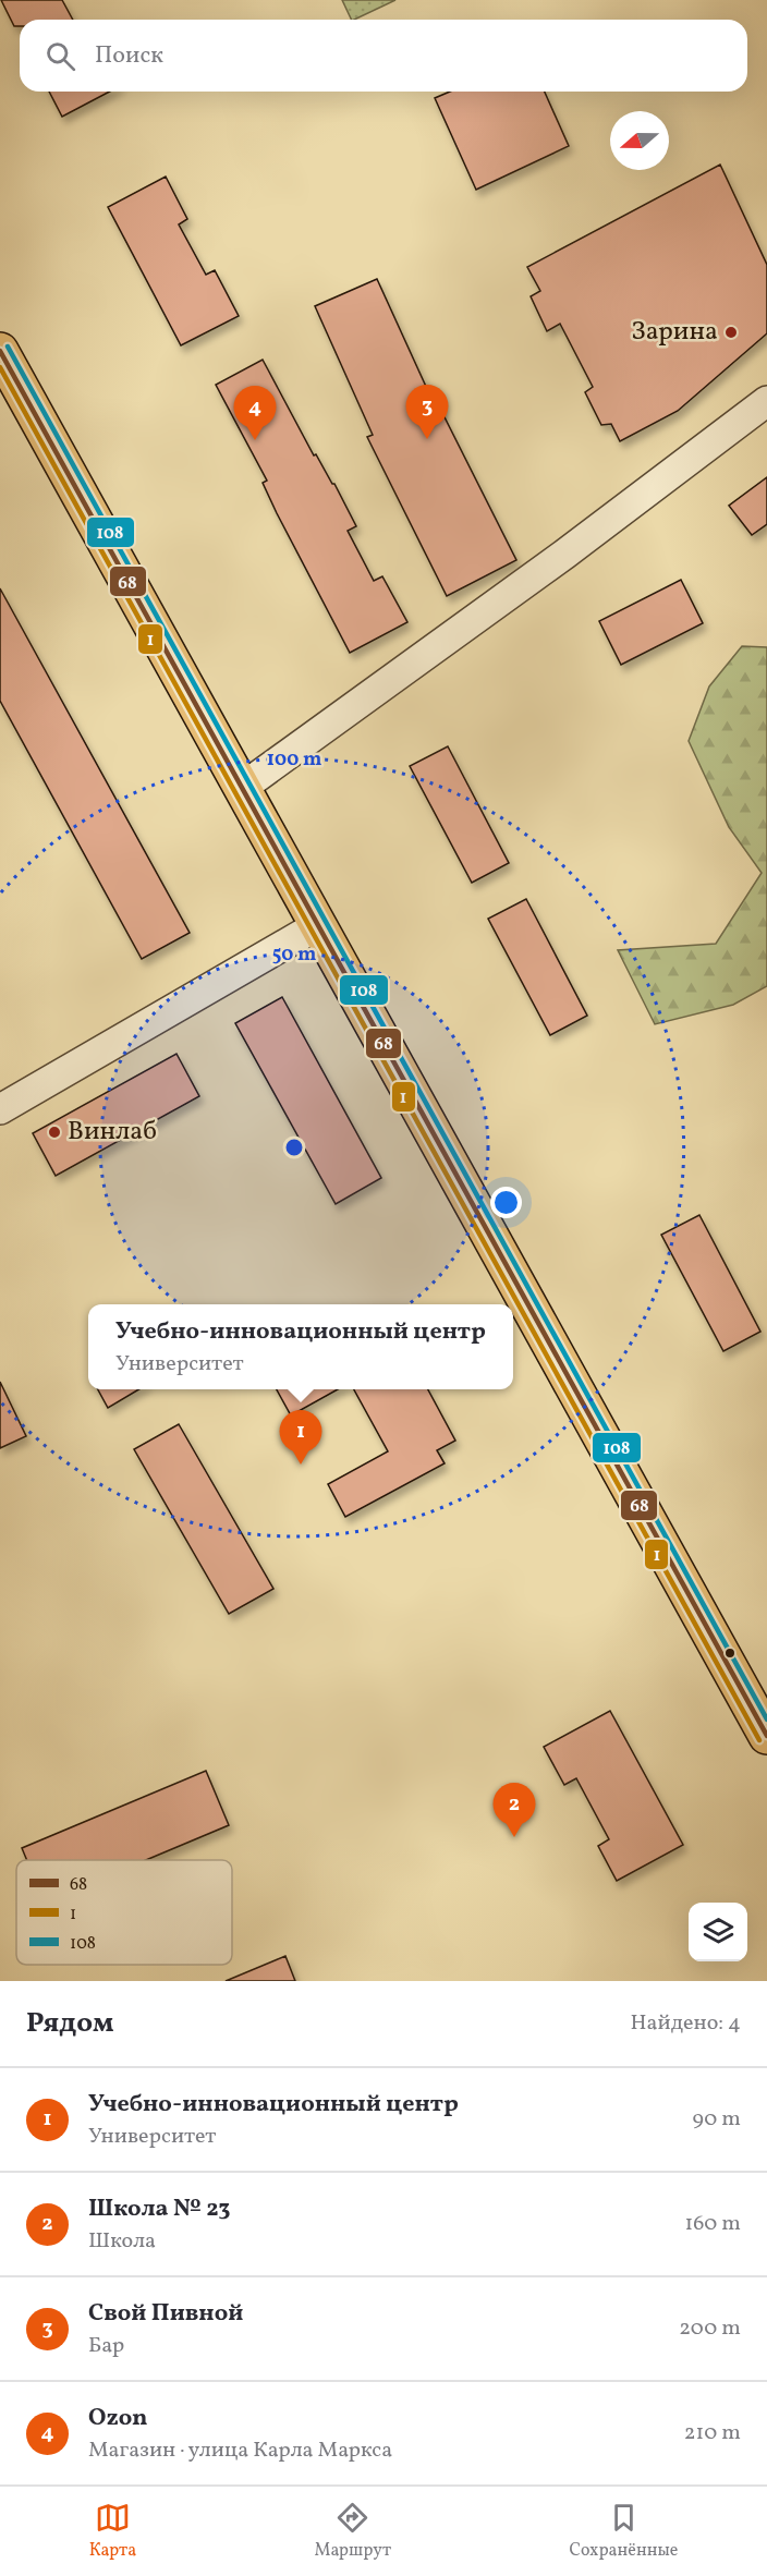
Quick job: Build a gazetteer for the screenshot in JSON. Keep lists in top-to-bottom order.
{
  "places": ["Зарина", "Винлаб"],
  "lines": ["transit line 108", "transit line 68", "transit line 1"],
  "legend": ["68", "1", "108"],
  "north": "left",
  "page": {
    "search": "Поиск",
    "pins": [
      "3",
      "4",
      "1",
      "2"
    ],
    "popup": ["Учебно-инновационный центр", "Университет"],
    "heading": ["Рядом", "Найдено: 4"],
    "list": [
      {
        "mark": "1",
        "name": "Учебно-инновационный центр",
        "note": "Университет",
        "value": "90 m"
      },
      {
        "mark": "2",
        "name": "Школа № 23",
        "note": "Школа",
        "value": "160 m"
      },
      {
        "mark": "3",
        "name": "Свой Пивной",
        "note": "Бар",
        "value": "200 m"
      },
      {
        "mark": "4",
        "name": "Ozon",
        "note": "Магазин · улица Карла Маркса",
        "value": "210 m"
      }
    ],
    "nav": ["Карта", "Маршрут", "Сохранённые"]
  },
  "rings": ["100 m", "50 m"]
}
